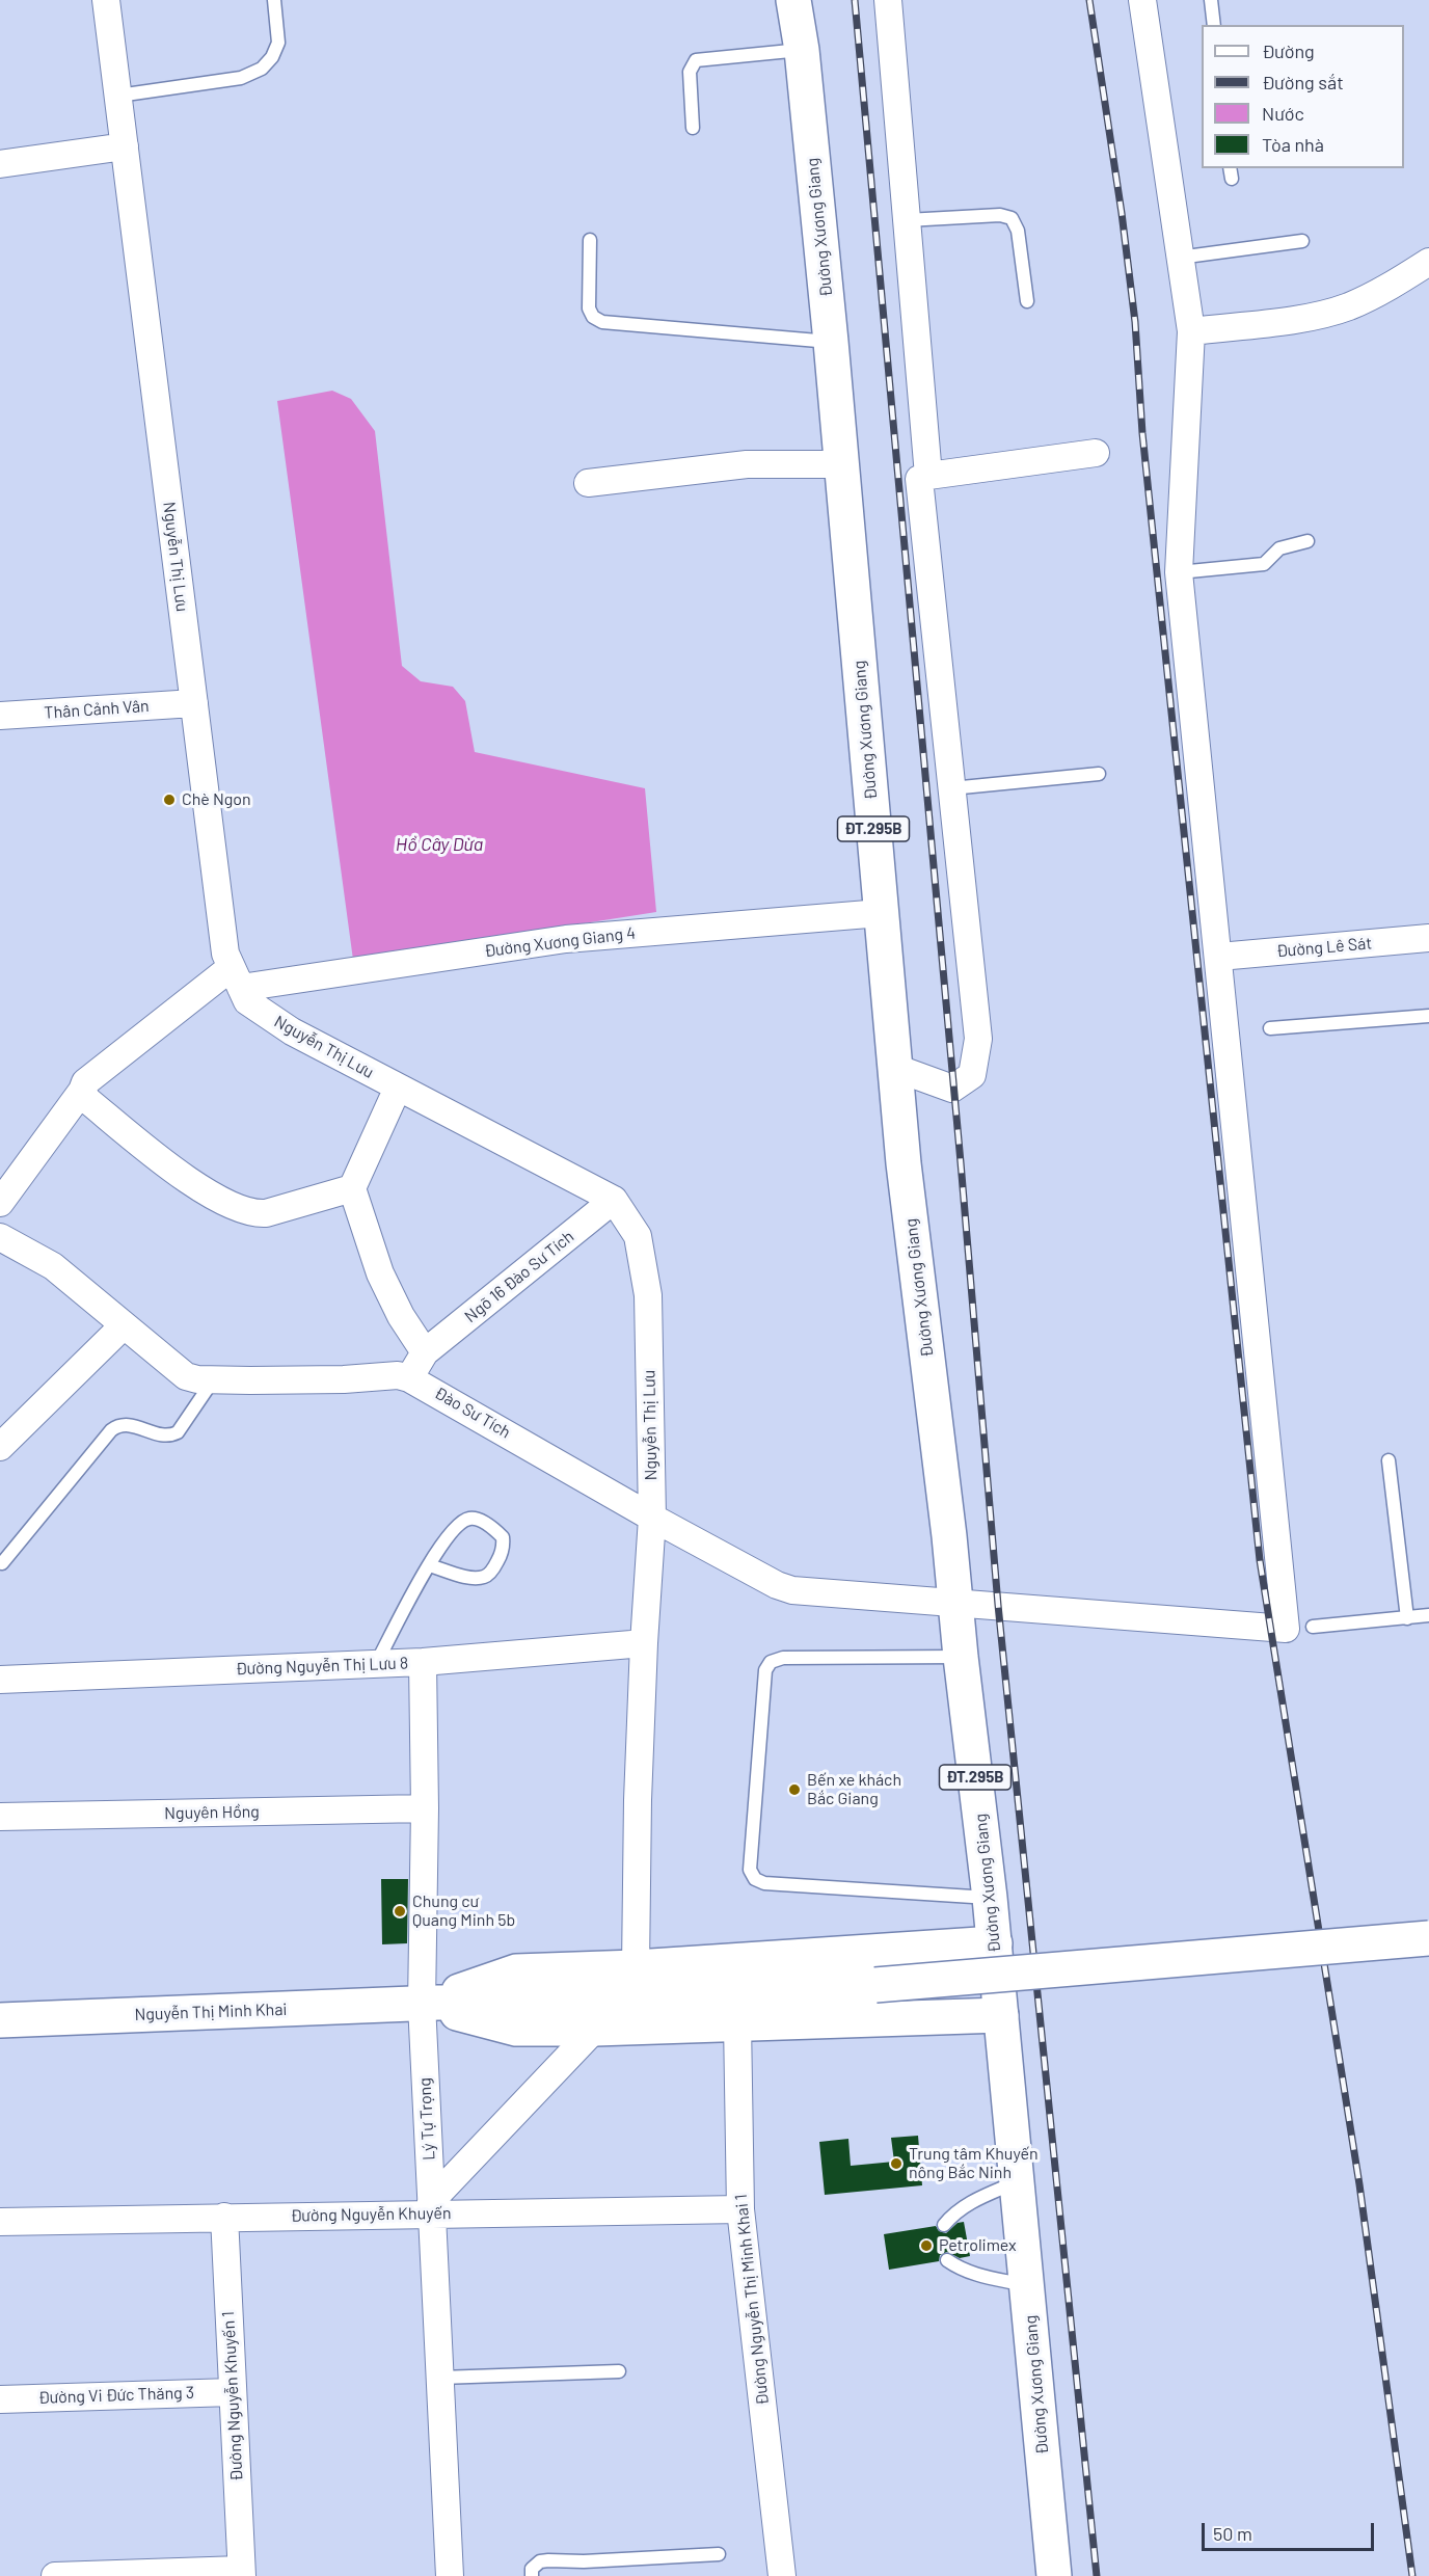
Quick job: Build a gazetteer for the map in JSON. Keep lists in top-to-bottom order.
{
  "streets": {
    "main road": ["Đường Xương Giang", "ĐT.295B", "Nguyễn Thị Minh Khai"],
    "street": [
      "Nguyễn Thị Lưu",
      "Thân Cảnh Vân",
      "Đường Xương Giang 4",
      "Đường Lê Sát",
      "Ngõ 16 Đào Sư Tích",
      "Đào Sư Tích",
      "Đường Nguyễn Thị Lưu 8",
      "Nguyên Hồng",
      "Lý Tự Trọng",
      "Đường Nguyễn Khuyến",
      "Đường Nguyễn Thị Minh Khai 1",
      "Đường Vi Đức Thăng 3",
      "Đường Nguyễn Khuyến 1"
    ]
  },
  "crossings": [
    ["Đường Xương Giang", "Đường Xương Giang 4"],
    ["Đường Xương Giang", "Đào Sư Tích"],
    ["Nguyễn Thị Lưu", "Thân Cảnh Vân"],
    ["Nguyễn Thị Lưu", "Đường Xương Giang 4"],
    ["Nguyễn Thị Lưu", "Ngõ 16 Đào Sư Tích"],
    ["Nguyễn Thị Lưu", "Đào Sư Tích"],
    ["Nguyễn Thị Lưu", "Đường Nguyễn Thị Lưu 8"],
    ["Đường Lê Sát", "Đào Sư Tích"],
    ["Đường Nguyễn Thị Lưu 8", "Lý Tự Trọng"],
    ["Nguyên Hồng", "Lý Tự Trọng"],
    ["Nguyễn Thị Minh Khai", "Lý Tự Trọng"],
    ["Lý Tự Trọng", "Đường Nguyễn Khuyến"],
    ["Đường Nguyễn Khuyến", "Đường Nguyễn Thị Minh Khai 1"],
    ["Đường Nguyễn Khuyến", "Đường Nguyễn Khuyến 1"],
    ["Đường Vi Đức Thăng 3", "Đường Nguyễn Khuyến 1"]
  ],
  "water": ["Hồ Cây Dừa"],
  "places": [
    "Chè Ngon",
    "Bến xe khách Bắc Giang",
    "Chung cư Quang Minh 5b",
    "Trung tâm Khuyến nông Bắc Ninh",
    "Petrolimex"
  ],
  "legend": [
    "Đường",
    "Đường sắt",
    "Nước",
    "Tòa nhà"
  ],
  "scale_bar": "50 m"
}
